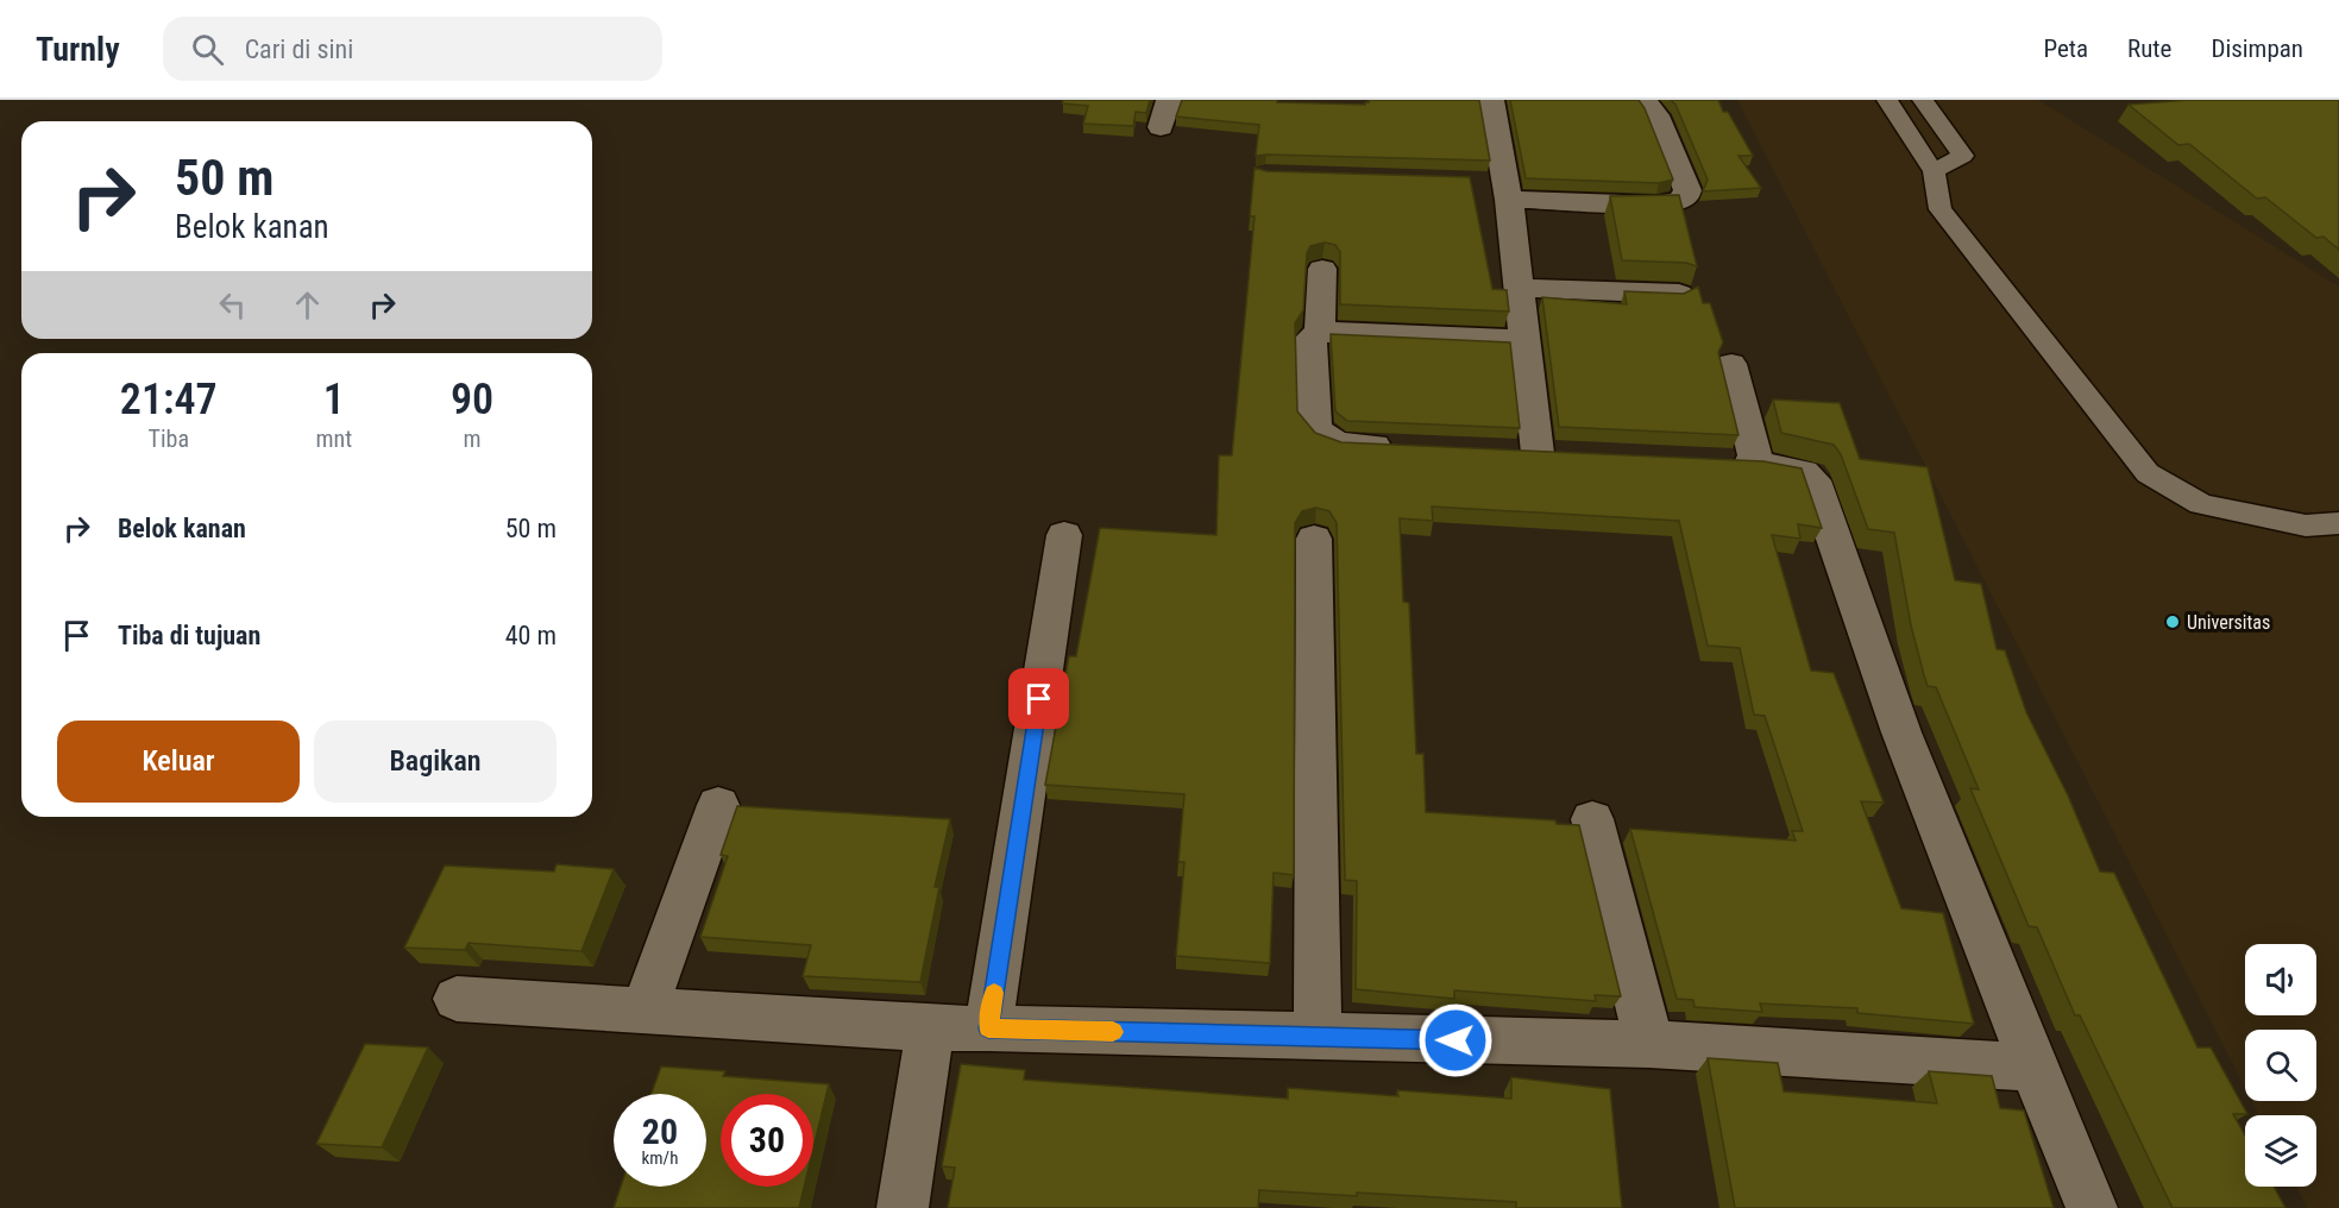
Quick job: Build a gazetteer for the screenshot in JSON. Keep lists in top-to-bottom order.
{
  "places": ["Universitas"],
  "page": {
    "header": "Turnly",
    "search": "Cari di sini",
    "nav": ["Peta", "Rute", "Disimpan"],
    "turn": ["50 m", "Belok kanan"],
    "eta": [
      "21:47",
      "Tiba",
      "1",
      "mnt",
      "90",
      "m"
    ],
    "list": [
      {
        "name": "Belok kanan",
        "value": "50 m"
      },
      {
        "name": "Tiba di tujuan",
        "value": "40 m"
      }
    ],
    "buttons": ["Keluar", "Bagikan"],
    "speed": "20 km/h",
    "limit": "30"
  }
}
